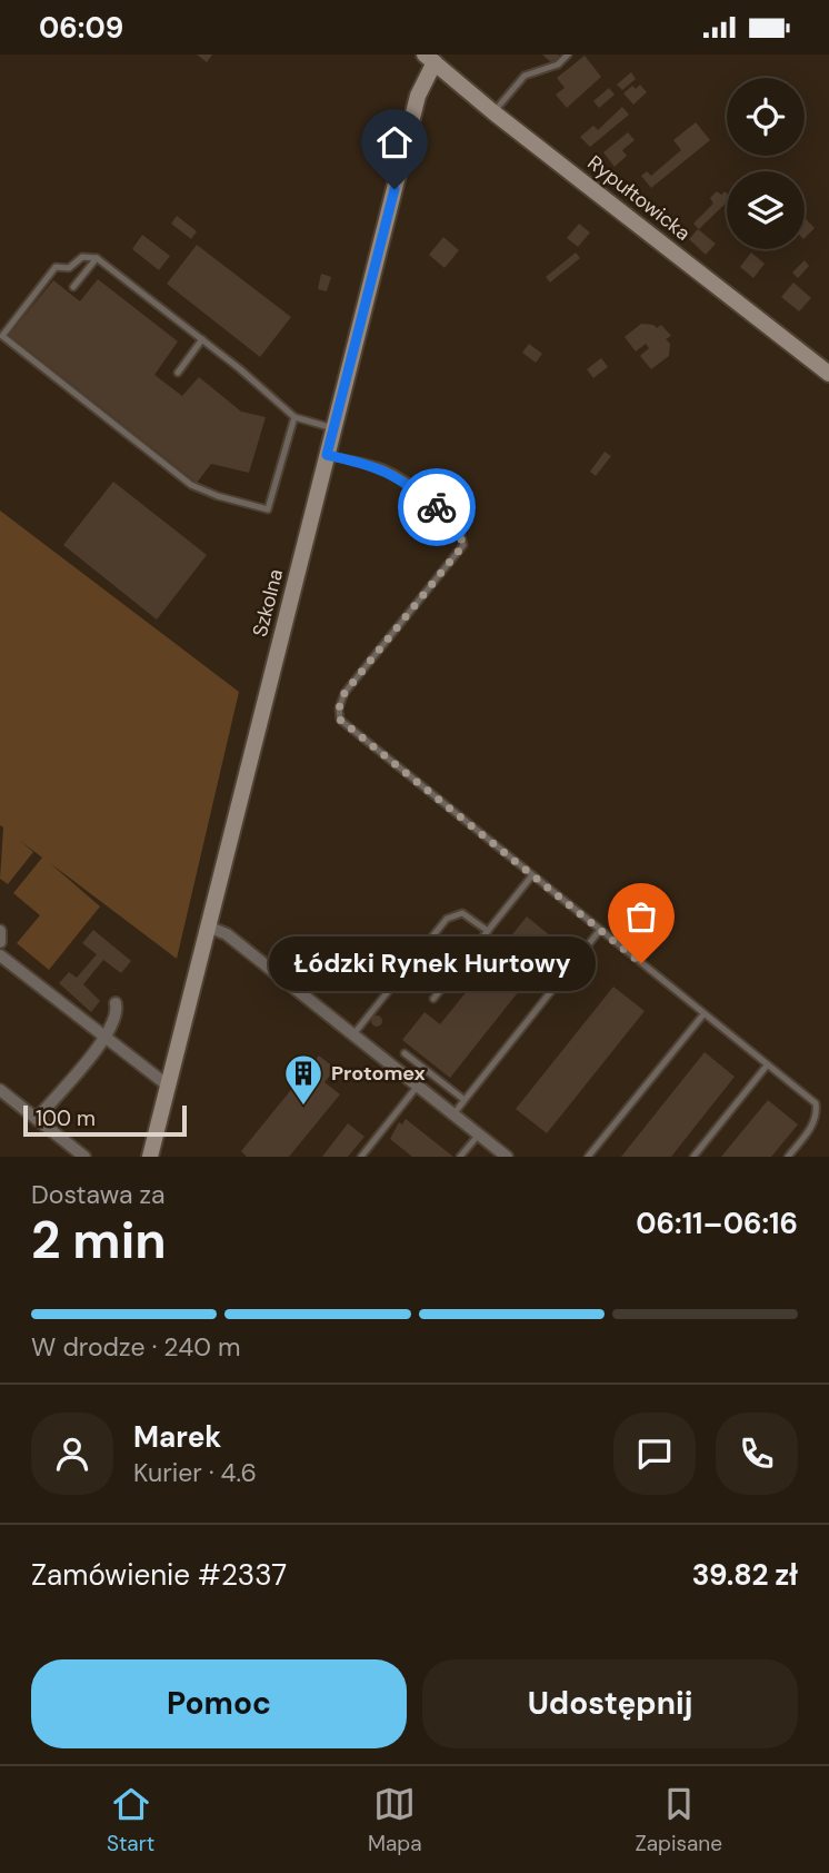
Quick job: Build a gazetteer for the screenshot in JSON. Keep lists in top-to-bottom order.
{
  "streets": {
    "street": ["Rypułtowicka", "Szkolna"]
  },
  "crossings": [
    ["Rypułtowicka", "Szkolna"]
  ],
  "places": {
    "other": ["Łódzki Rynek Hurtowy"],
    "building": ["Protomex"]
  },
  "scale_bar": "100 m",
  "page": {
    "status": "06:09",
    "bubble": "Łódzki Rynek Hurtowy",
    "scale": "100 m",
    "heading": ["2 min", "Dostawa za", "06:11–06:16"],
    "panel": [
      "Marek",
      "Kurier · 4.6",
      "Zamówienie #2337",
      "39.82 zł"
    ],
    "bar": "W drodze · 240 m",
    "buttons": ["Pomoc", "Udostępnij"],
    "tabs": ["Start", "Mapa", "Zapisane"]
  }
}
